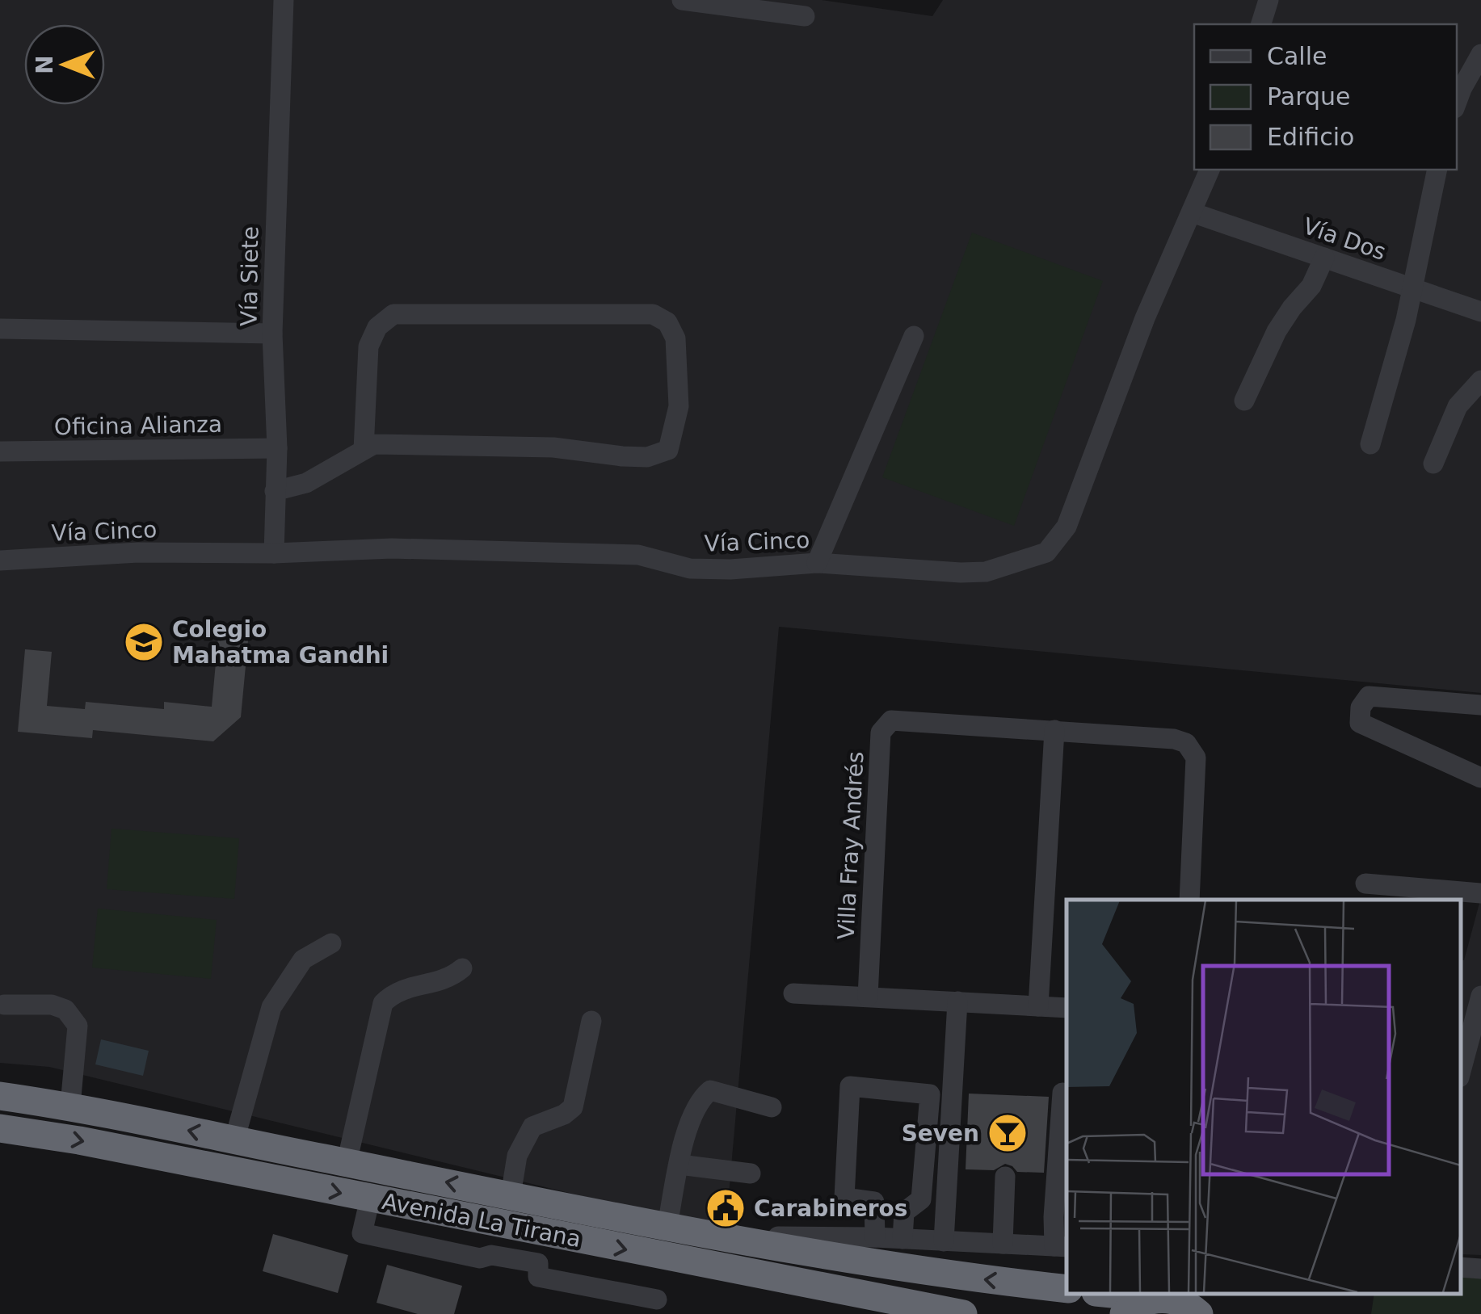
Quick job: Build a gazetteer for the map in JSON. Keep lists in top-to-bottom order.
{
  "streets": {
    "highway": ["Avenida La Tirana"],
    "street": [
      "Vía Dos",
      "Vía Siete",
      "Oficina Alianza",
      "Vía Cinco",
      "Villa Fray Andrés"
    ]
  },
  "crossings": [
    ["Vía Dos", "Vía Cinco"],
    ["Vía Siete", "Oficina Alianza"],
    ["Vía Siete", "Vía Cinco"]
  ],
  "places": {
    "school or university": ["Colegio Mahatma Gandhi"],
    "bar": ["Seven"],
    "public building": ["Carabineros"]
  },
  "legend": ["Calle", "Parque", "Edificio"],
  "north": "left"
}
